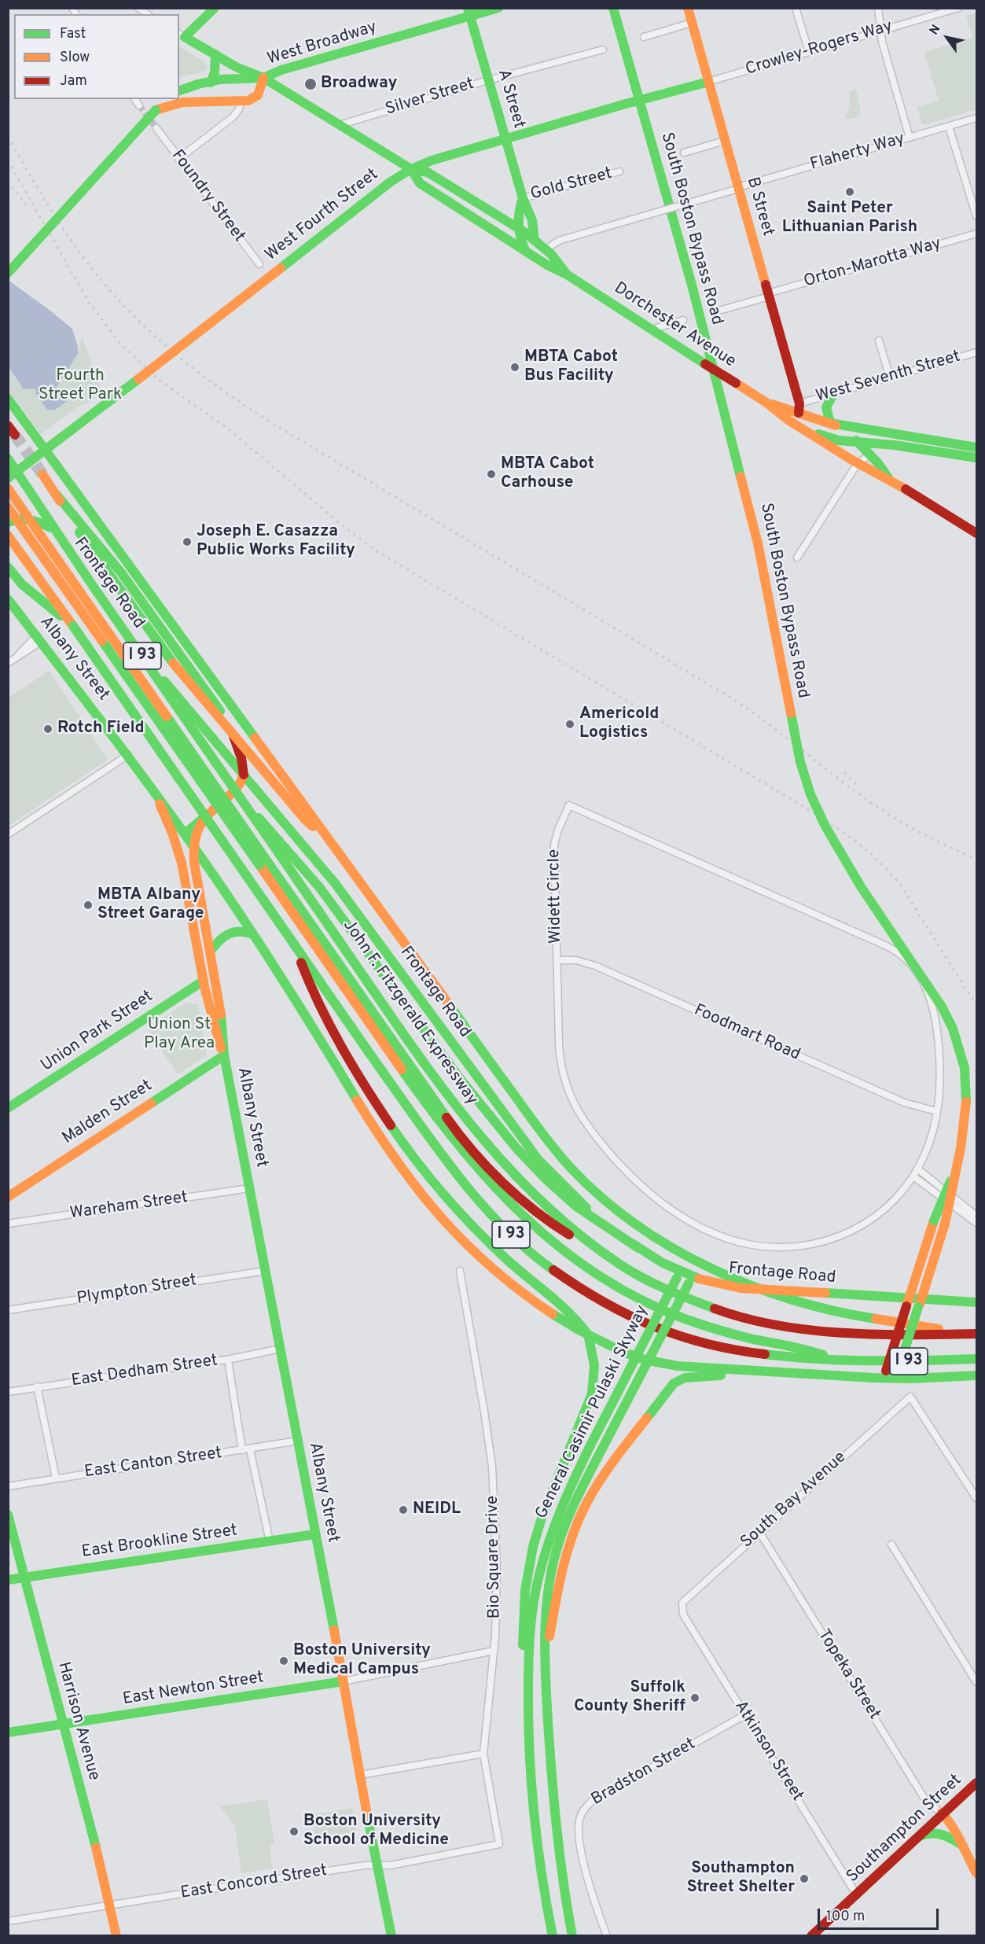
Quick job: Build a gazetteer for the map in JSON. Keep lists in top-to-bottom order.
{
  "streets": {
    "main road": [
      "West Broadway",
      "A Street",
      "B Street",
      "West Fourth Street",
      "South Boston Bypass Road",
      "Dorchester Avenue",
      "Frontage Road",
      "I 93",
      "Albany Street",
      "John F. Fitzgerald Expressway",
      "Union Park Street",
      "Malden Street",
      "General Casimir Pulaski Skyway",
      "East Brookline Street",
      "East Newton Street",
      "Harrison Avenue",
      "Southampton Street"
    ],
    "street": [
      "Crowley-Rogers Way",
      "Silver Street",
      "Flaherty Way",
      "Gold Street",
      "Foundry Street",
      "Orton-Marotta Way",
      "West Seventh Street",
      "Widett Circle",
      "Foodmart Road",
      "Wareham Street",
      "Plympton Street",
      "East Dedham Street",
      "East Canton Street",
      "South Bay Avenue",
      "Bio Square Drive",
      "Topeka Street",
      "Atkinson Street",
      "Bradston Street",
      "East Concord Street"
    ]
  },
  "crossings": [
    ["West Broadway", "A Street"],
    ["West Broadway", "Dorchester Avenue"],
    ["Crowley-Rogers Way", "B Street"],
    ["Crowley-Rogers Way", "West Fourth Street"],
    ["Silver Street", "A Street"],
    ["Silver Street", "Dorchester Avenue"],
    ["A Street", "Gold Street"],
    ["A Street", "West Fourth Street"],
    ["A Street", "Dorchester Avenue"],
    ["Flaherty Way", "B Street"],
    ["Flaherty Way", "Dorchester Avenue"],
    ["B Street", "West Fourth Street"],
    ["B Street", "Orton-Marotta Way"],
    ["B Street", "Dorchester Avenue"],
    ["B Street", "West Seventh Street"],
    ["West Fourth Street", "Dorchester Avenue"],
    ["West Fourth Street", "Frontage Road"],
    ["West Fourth Street", "John F. Fitzgerald Expressway"],
    ["South Boston Bypass Road", "Frontage Road"],
    ["Dorchester Avenue", "West Seventh Street"],
    ["Frontage Road", "Albany Street"],
    ["Frontage Road", "John F. Fitzgerald Expressway"],
    ["Frontage Road", "General Casimir Pulaski Skyway"],
    ["I 93", "John F. Fitzgerald Expressway"],
    ["Albany Street", "Union Park Street"],
    ["Albany Street", "Malden Street"],
    ["Albany Street", "Wareham Street"],
    ["Albany Street", "Plympton Street"],
    ["Albany Street", "East Dedham Street"],
    ["Albany Street", "East Canton Street"],
    ["Albany Street", "East Brookline Street"],
    ["Albany Street", "East Newton Street"],
    ["Albany Street", "East Concord Street"],
    ["Widett Circle", "Foodmart Road"],
    ["South Bay Avenue", "Topeka Street"],
    ["South Bay Avenue", "Atkinson Street"],
    ["East Brookline Street", "Harrison Avenue"],
    ["Bio Square Drive", "East Newton Street"],
    ["Bio Square Drive", "East Concord Street"],
    ["Topeka Street", "Southampton Street"],
    ["East Newton Street", "Harrison Avenue"],
    ["Harrison Avenue", "East Concord Street"],
    ["Atkinson Street", "Bradston Street"],
    ["Atkinson Street", "Southampton Street"]
  ],
  "parks": ["Fourth Street Park", "Union St Play Area"],
  "places": [
    "Broadway",
    "Saint Peter Lithuanian Parish",
    "MBTA Cabot Bus Facility",
    "MBTA Cabot Carhouse",
    "Joseph E. Casazza Public Works Facility",
    "Americold Logistics",
    "Rotch Field",
    "MBTA Albany Street Garage",
    "NEIDL",
    "Boston University Medical Campus",
    "Suffolk County Sheriff",
    "Boston University School of Medicine",
    "Southampton Street Shelter"
  ],
  "legend": ["Fast", "Slow", "Jam"],
  "scale_bar": "100 m",
  "north": "top left"
}
